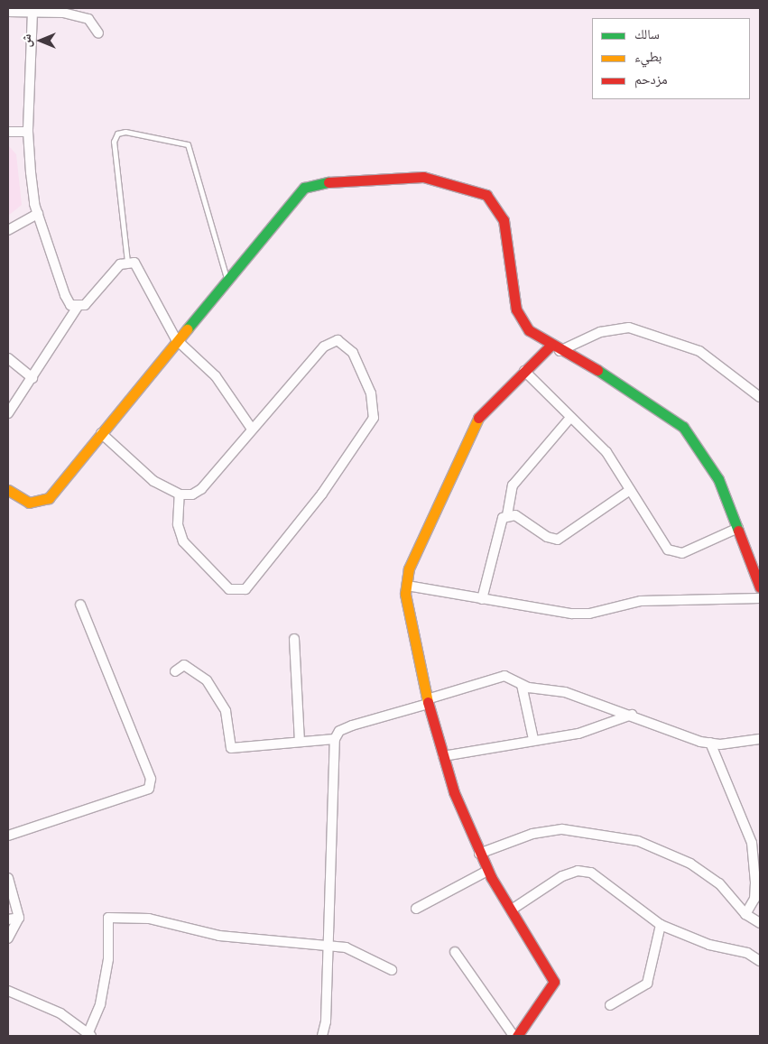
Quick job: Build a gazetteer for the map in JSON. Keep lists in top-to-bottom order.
{
  "legend": ["سالك", "بطيء", "مزدحم"],
  "north": "left"
}
